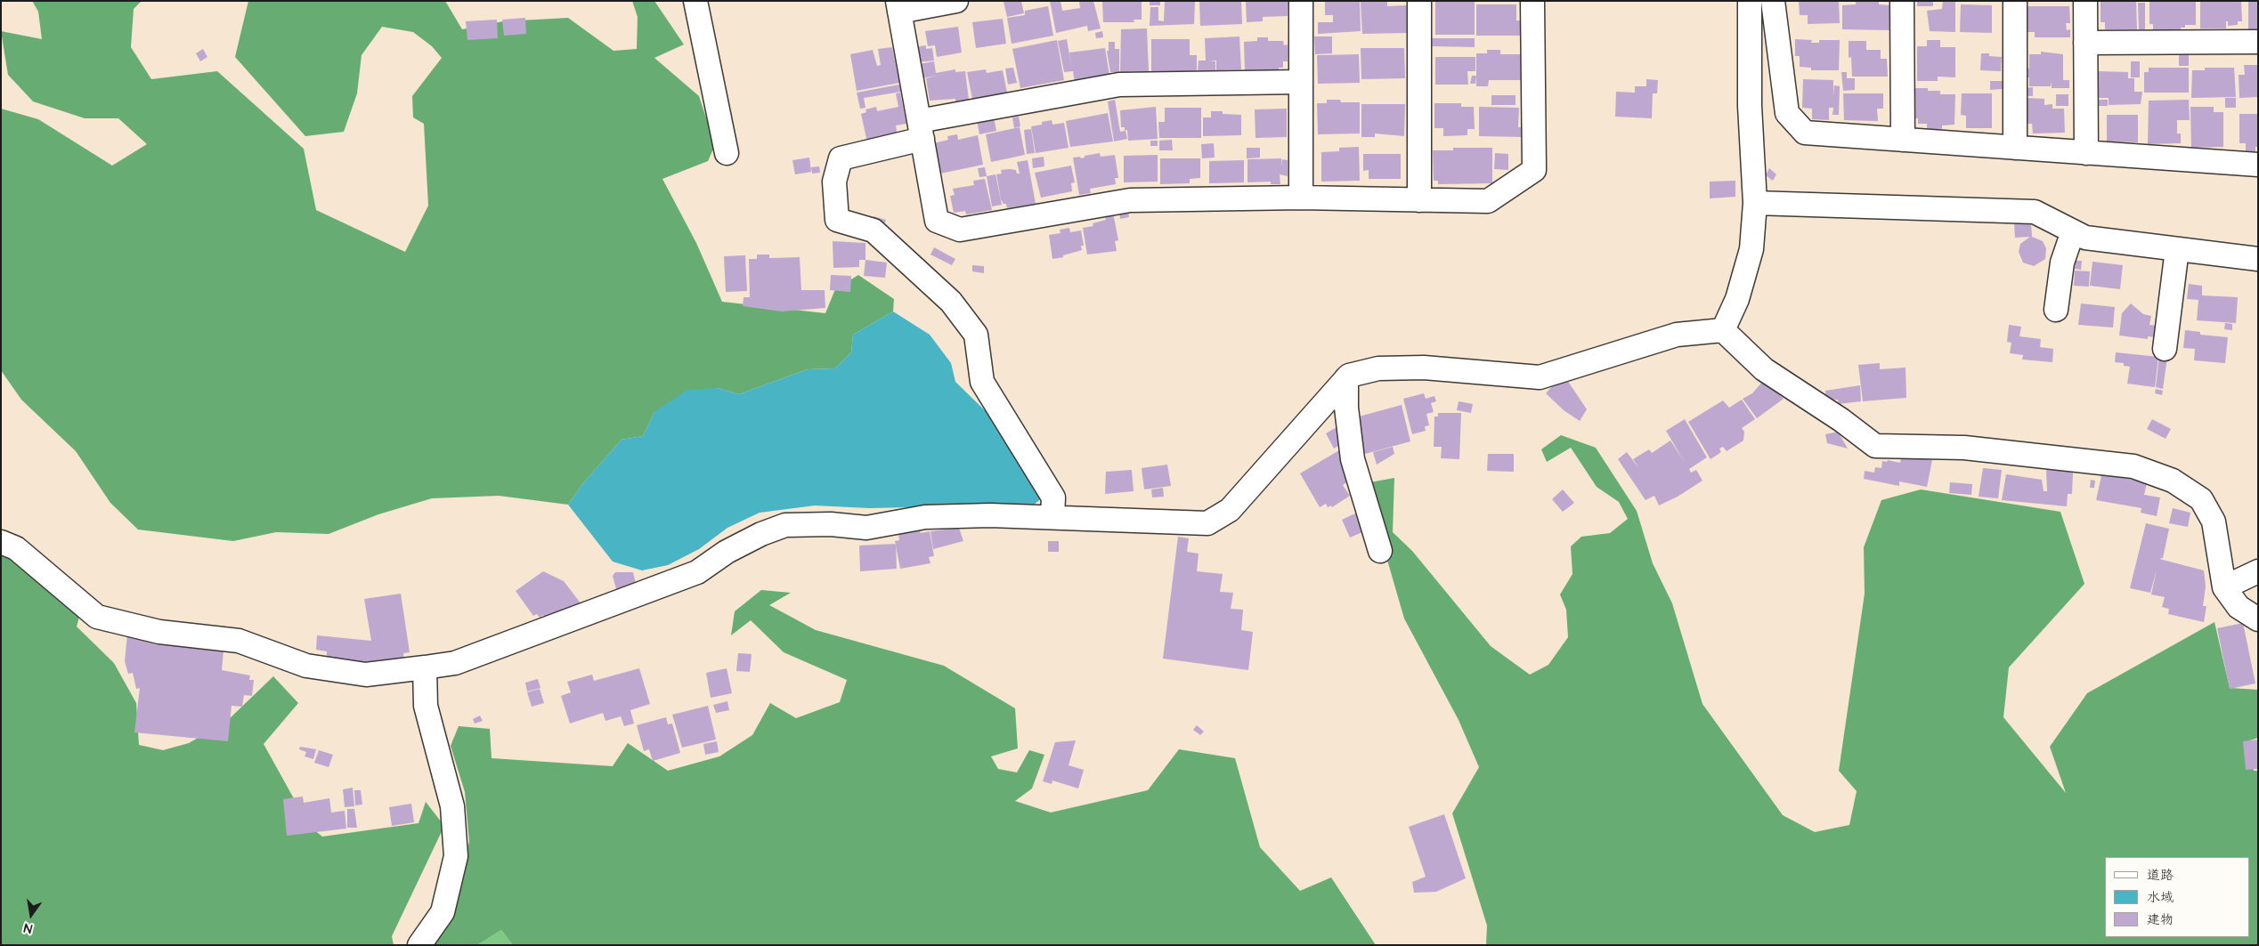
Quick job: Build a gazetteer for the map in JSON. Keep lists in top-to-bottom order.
{
  "legend": ["道路", "水域", "建物"],
  "north": "bottom"
}
